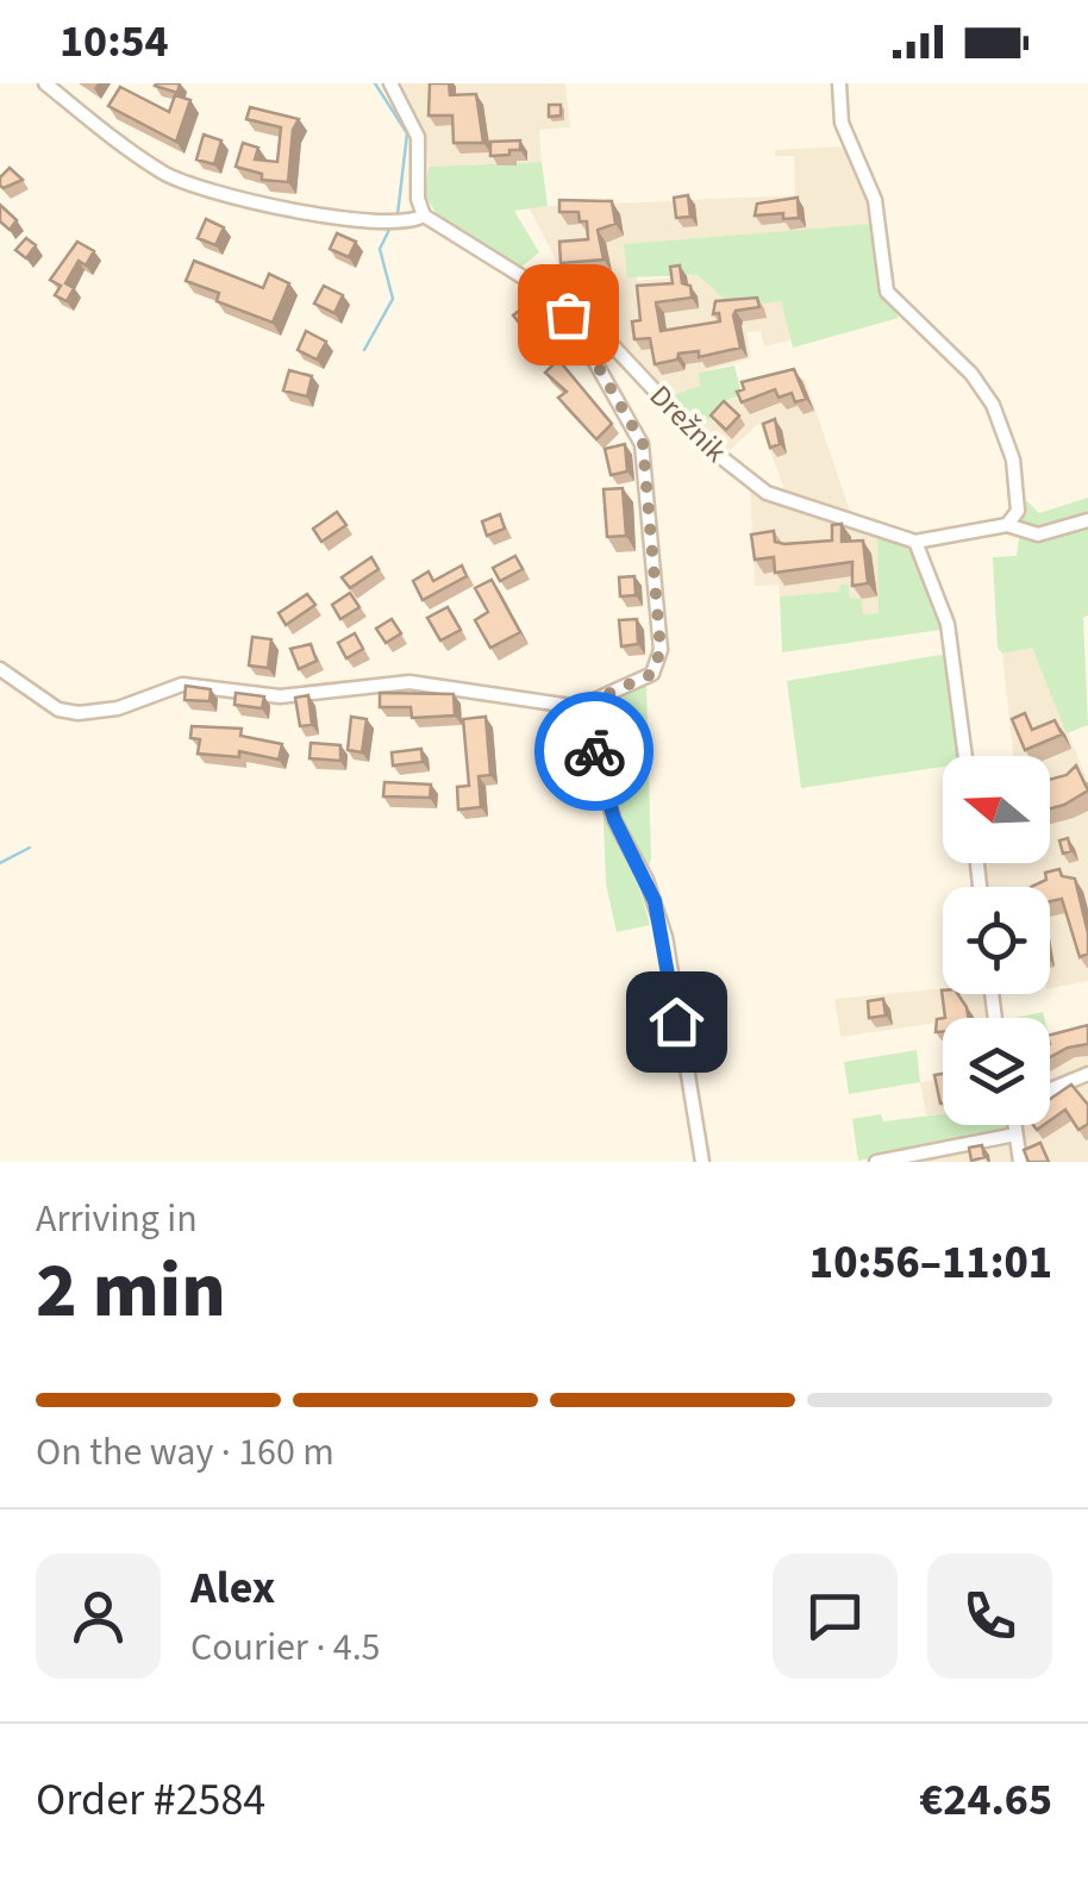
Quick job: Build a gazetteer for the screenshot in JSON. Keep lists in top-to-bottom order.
{
  "streets": {
    "street": ["Drežnik"]
  },
  "north": "left",
  "page": {
    "status": "10:54",
    "heading": ["2 min", "Arriving in", "10:56–11:01"],
    "panel": [
      "Alex",
      "Courier · 4.5",
      "Order #2584",
      "€24.65"
    ],
    "bar": "On the way · 160 m"
  }
}
